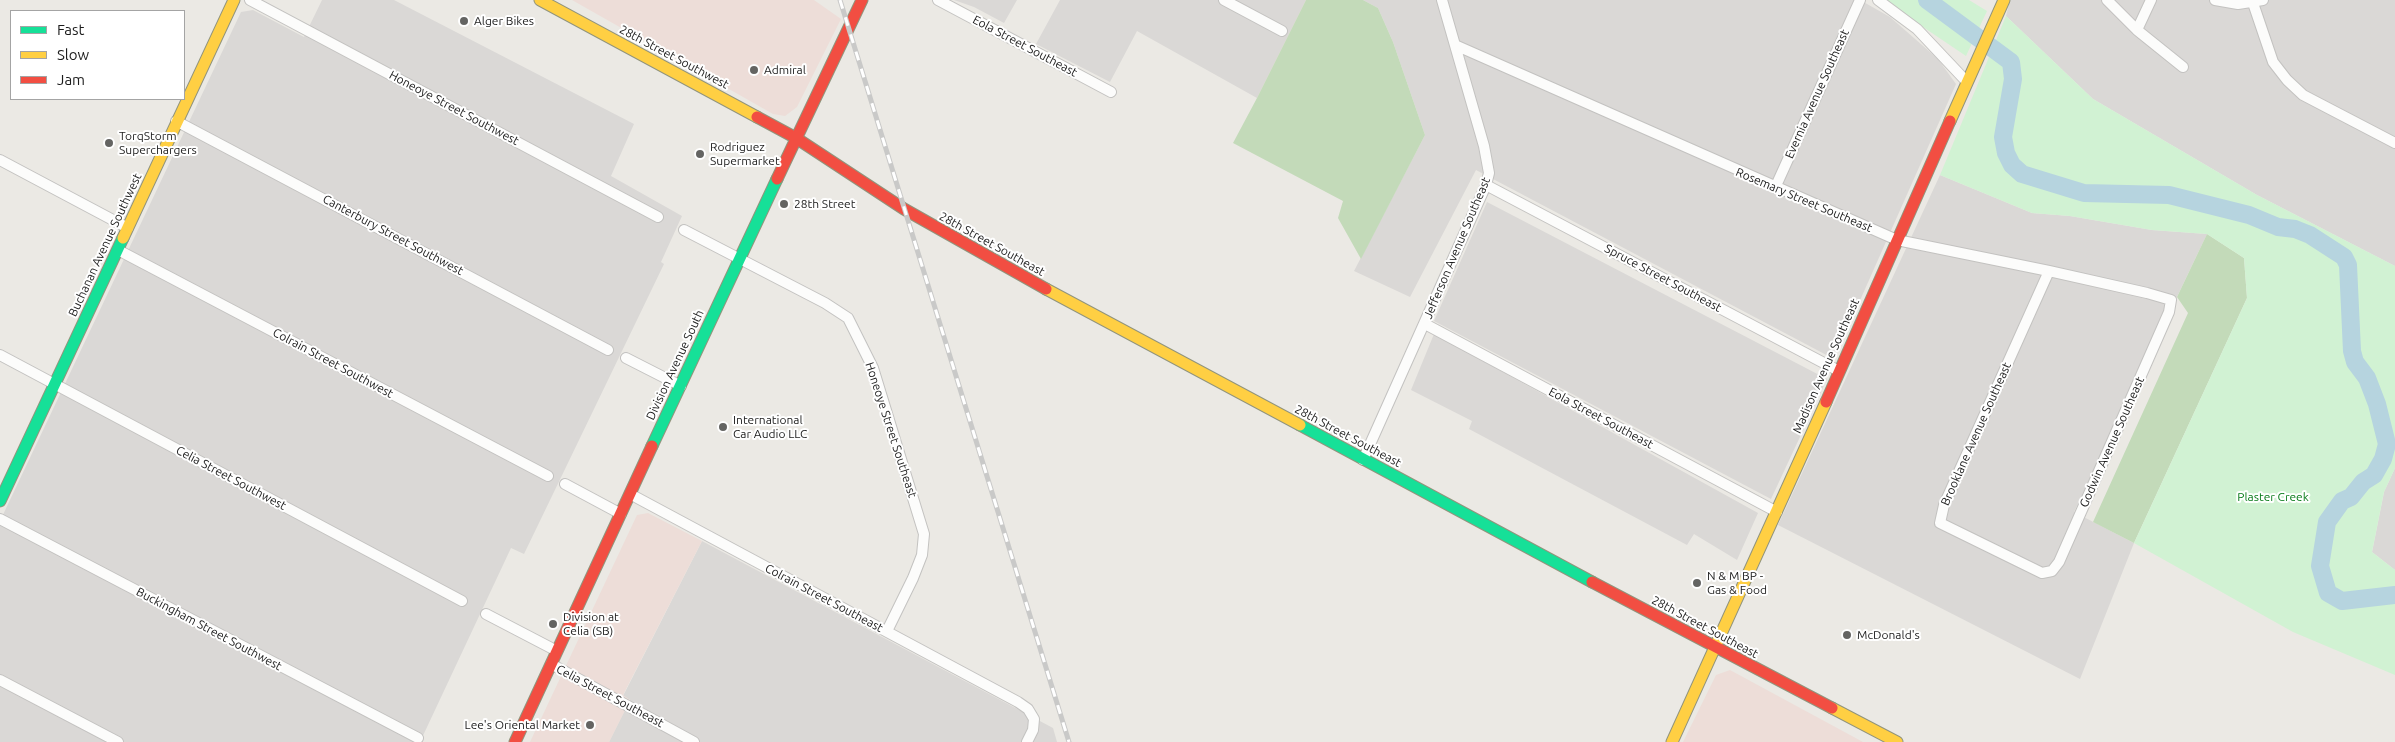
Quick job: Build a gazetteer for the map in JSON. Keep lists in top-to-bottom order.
{
  "streets": {
    "main road": [
      "28th Street Southwest",
      "28th Street Southeast",
      "Buchanan Avenue Southwest",
      "Division Avenue South",
      "Madison Avenue Southeast"
    ],
    "street": [
      "Eola Street Southeast",
      "Evernia Avenue Southeast",
      "Honeoye Street Southwest",
      "Rosemary Street Southeast",
      "Canterbury Street Southwest",
      "Jefferson Avenue Southeast",
      "Spruce Street Southeast",
      "Colrain Street Southwest",
      "Honeoye Street Southeast",
      "Brooklane Avenue Southeast",
      "Godwin Avenue Southeast",
      "Celia Street Southwest",
      "Colrain Street Southeast",
      "Buckingham Street Southwest",
      "Celia Street Southeast"
    ]
  },
  "crossings": [
    ["Eola Street Southeast", "Jefferson Avenue Southeast"],
    ["Eola Street Southeast", "Madison Avenue Southeast"],
    ["28th Street Southwest", "28th Street Southeast"],
    ["28th Street Southwest", "Division Avenue South"],
    ["Evernia Avenue Southeast", "Rosemary Street Southeast"],
    ["Rosemary Street Southeast", "Jefferson Avenue Southeast"],
    ["Rosemary Street Southeast", "Madison Avenue Southeast"],
    ["Rosemary Street Southeast", "Brooklane Avenue Southeast"],
    ["Rosemary Street Southeast", "Godwin Avenue Southeast"],
    ["Canterbury Street Southwest", "Buchanan Avenue Southwest"],
    ["28th Street Southeast", "Jefferson Avenue Southeast"],
    ["28th Street Southeast", "Division Avenue South"],
    ["28th Street Southeast", "Madison Avenue Southeast"],
    ["Buchanan Avenue Southwest", "Colrain Street Southwest"],
    ["Buchanan Avenue Southwest", "Celia Street Southwest"],
    ["Jefferson Avenue Southeast", "Spruce Street Southeast"],
    ["Spruce Street Southeast", "Madison Avenue Southeast"],
    ["Division Avenue South", "Honeoye Street Southeast"],
    ["Division Avenue South", "Colrain Street Southeast"],
    ["Division Avenue South", "Celia Street Southeast"],
    ["Honeoye Street Southeast", "Colrain Street Southeast"],
    ["Brooklane Avenue Southeast", "Godwin Avenue Southeast"]
  ],
  "parks": ["Plaster Creek"],
  "places": [
    "Alger Bikes",
    "Admiral",
    "TorqStorm Superchargers",
    "Rodriguez Supermarket",
    "28th Street",
    "International Car Audio LLC",
    "N & M BP - Gas & Food",
    "Division at Celia (SB)",
    "McDonald's",
    "Lee's Oriental Market"
  ],
  "legend": ["Fast", "Slow", "Jam"]
}
